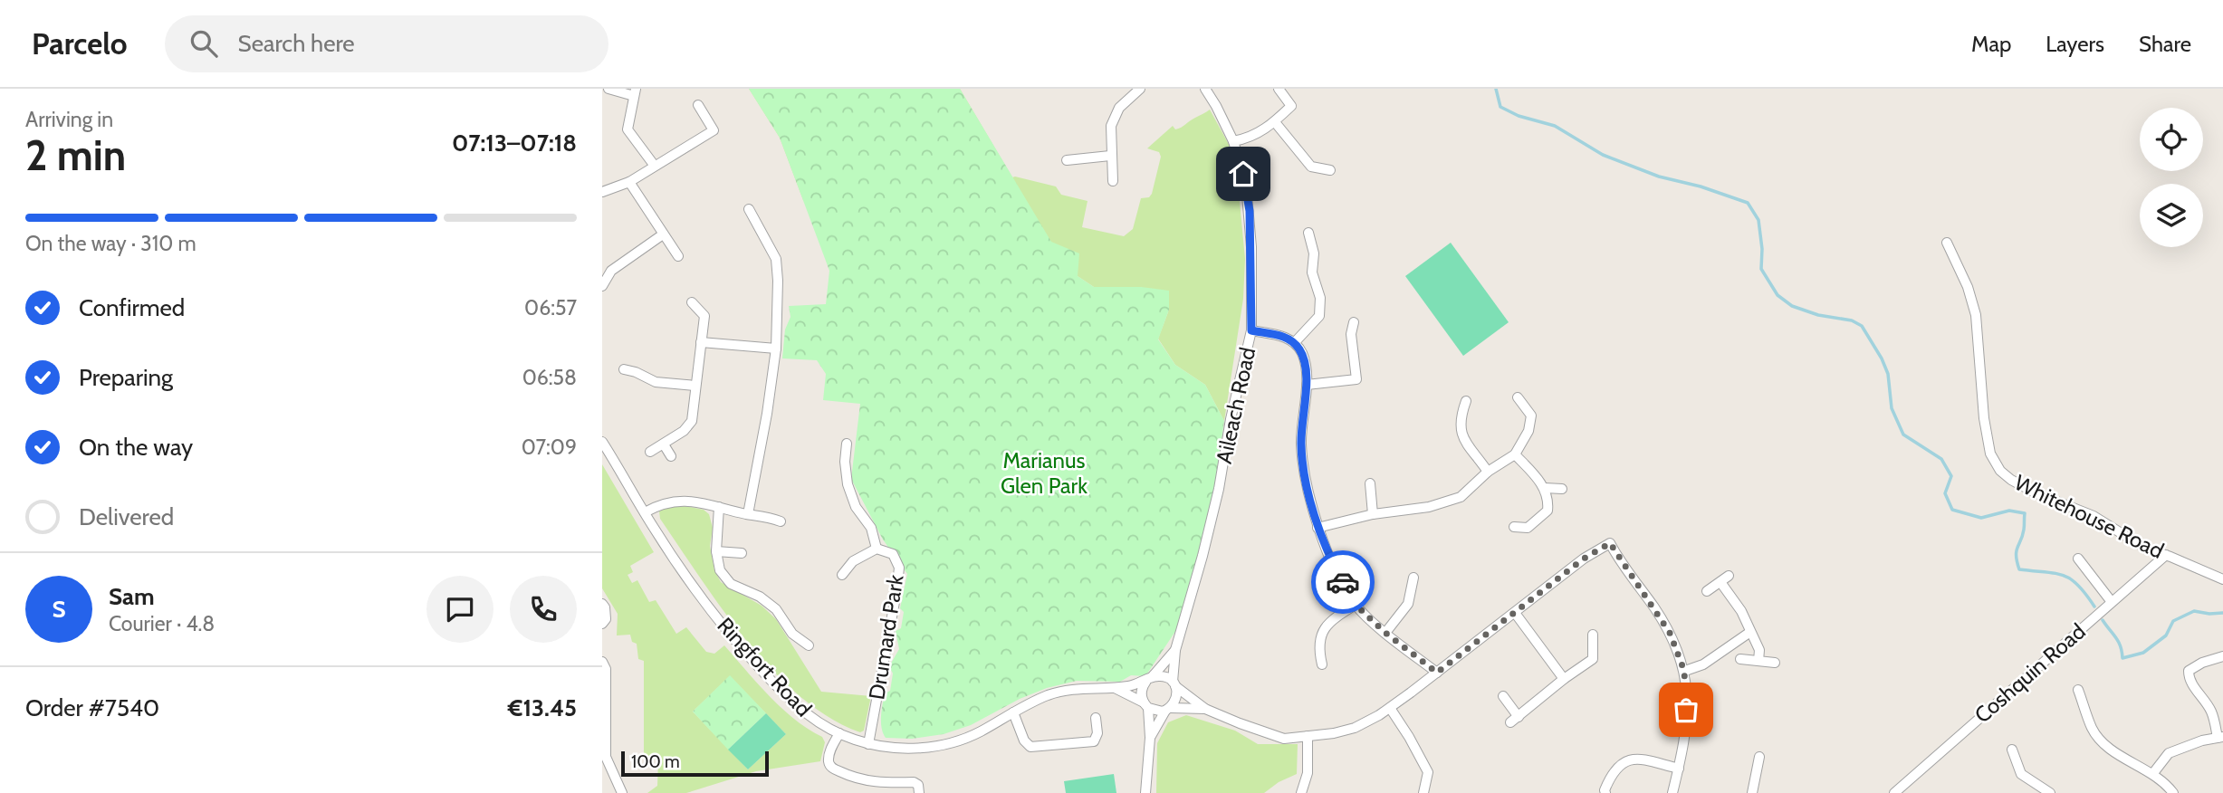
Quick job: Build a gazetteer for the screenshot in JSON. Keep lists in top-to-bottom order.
{
  "streets": {
    "street": [
      "Aileach Road",
      "Whitehouse Road",
      "Drumard Park",
      "Ringfort Road",
      "Coshquin Road"
    ]
  },
  "crossings": [
    ["Aileach Road", "Ringfort Road"],
    ["Whitehouse Road", "Coshquin Road"],
    ["Drumard Park", "Ringfort Road"]
  ],
  "parks": ["Marianus Glen Park"],
  "scale_bar": "100 m",
  "page": {
    "header": "Parcelo",
    "search": "Search here",
    "nav": ["Map", "Layers", "Share"],
    "heading": ["2 min", "Arriving in", "07:13–07:18"],
    "panel": [
      "Sam",
      "Courier · 4.8",
      "Order #7540",
      "€13.45"
    ],
    "bar": "On the way · 310 m",
    "list": [
      ["Confirmed", "06:57"],
      ["Preparing", "06:58"],
      ["On the way", "07:09"],
      "Delivered"
    ],
    "round": "S",
    "scale": "100 m"
  }
}
